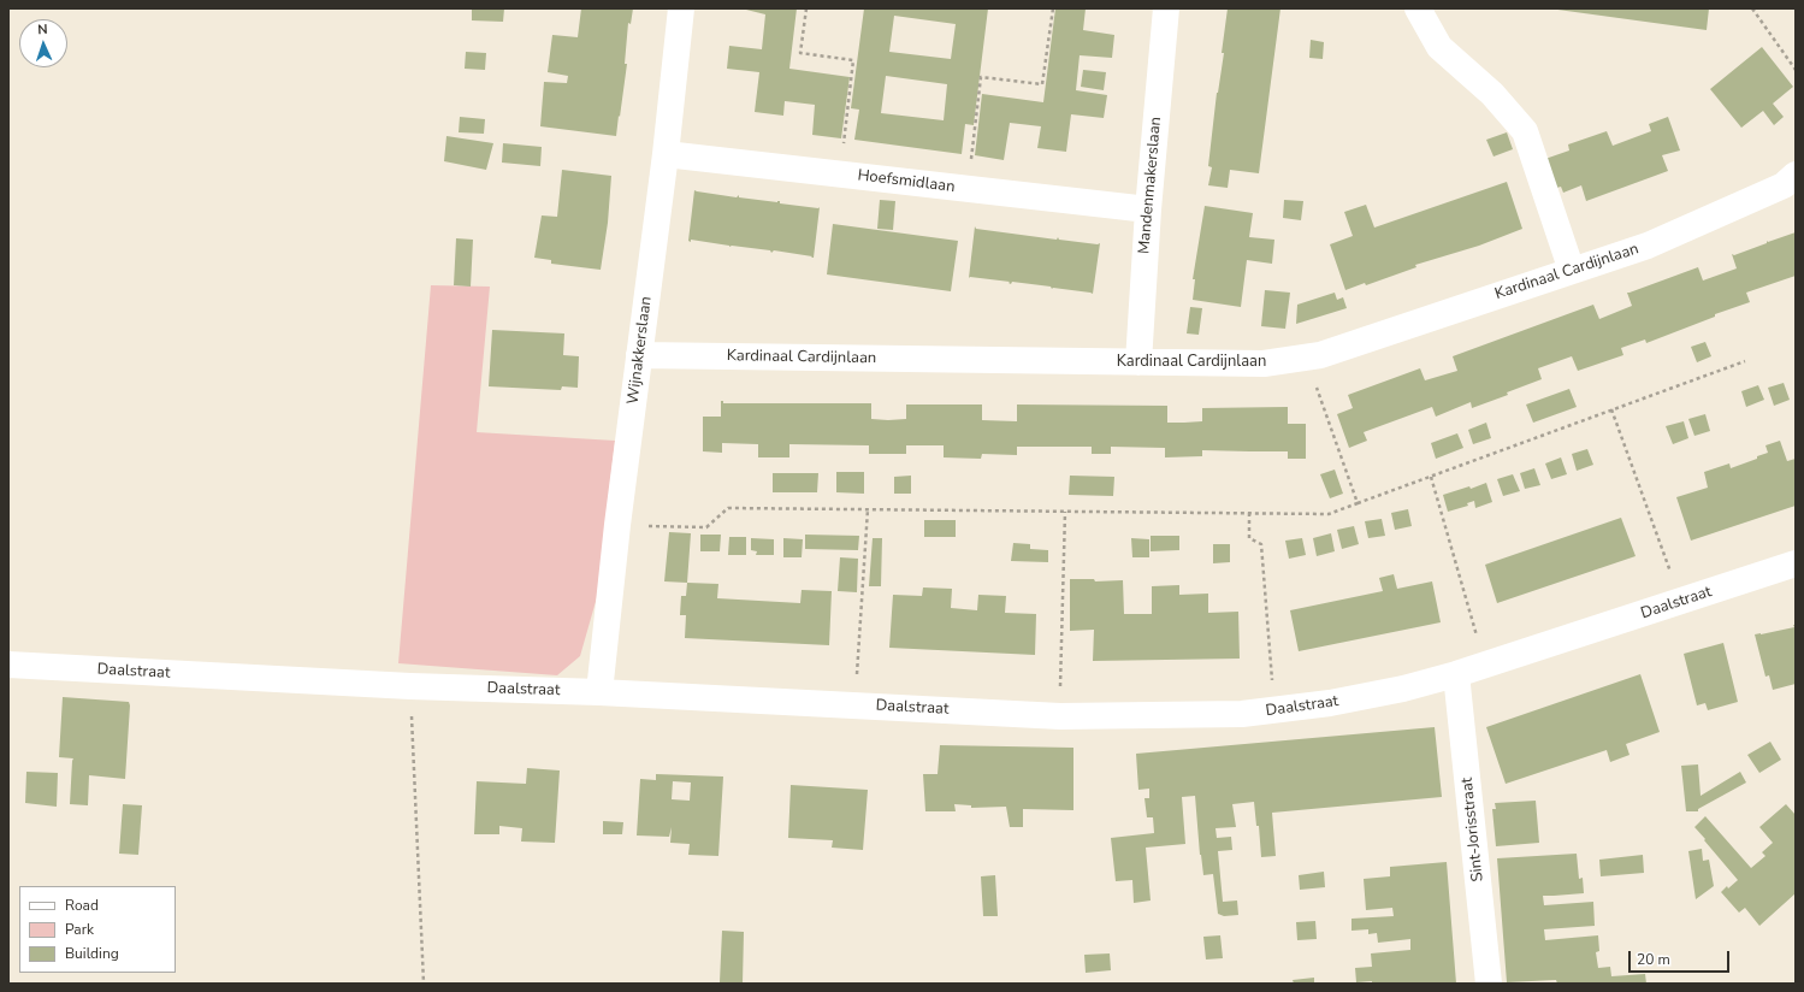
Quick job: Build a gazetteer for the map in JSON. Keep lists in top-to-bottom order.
{
  "streets": {
    "street": [
      "Hoefsmidlaan",
      "Mandenmakerslaan",
      "Kardinaal Cardijnlaan",
      "Wijnakkerslaan",
      "Daalstraat",
      "Sint-Jorisstraat"
    ]
  },
  "crossings": [
    ["Hoefsmidlaan", "Mandenmakerslaan"],
    ["Hoefsmidlaan", "Wijnakkerslaan"],
    ["Mandenmakerslaan", "Kardinaal Cardijnlaan"],
    ["Kardinaal Cardijnlaan", "Wijnakkerslaan"],
    ["Wijnakkerslaan", "Daalstraat"],
    ["Daalstraat", "Sint-Jorisstraat"]
  ],
  "legend": ["Road", "Park", "Building"],
  "scale_bar": "20 m",
  "north": "top"
}
